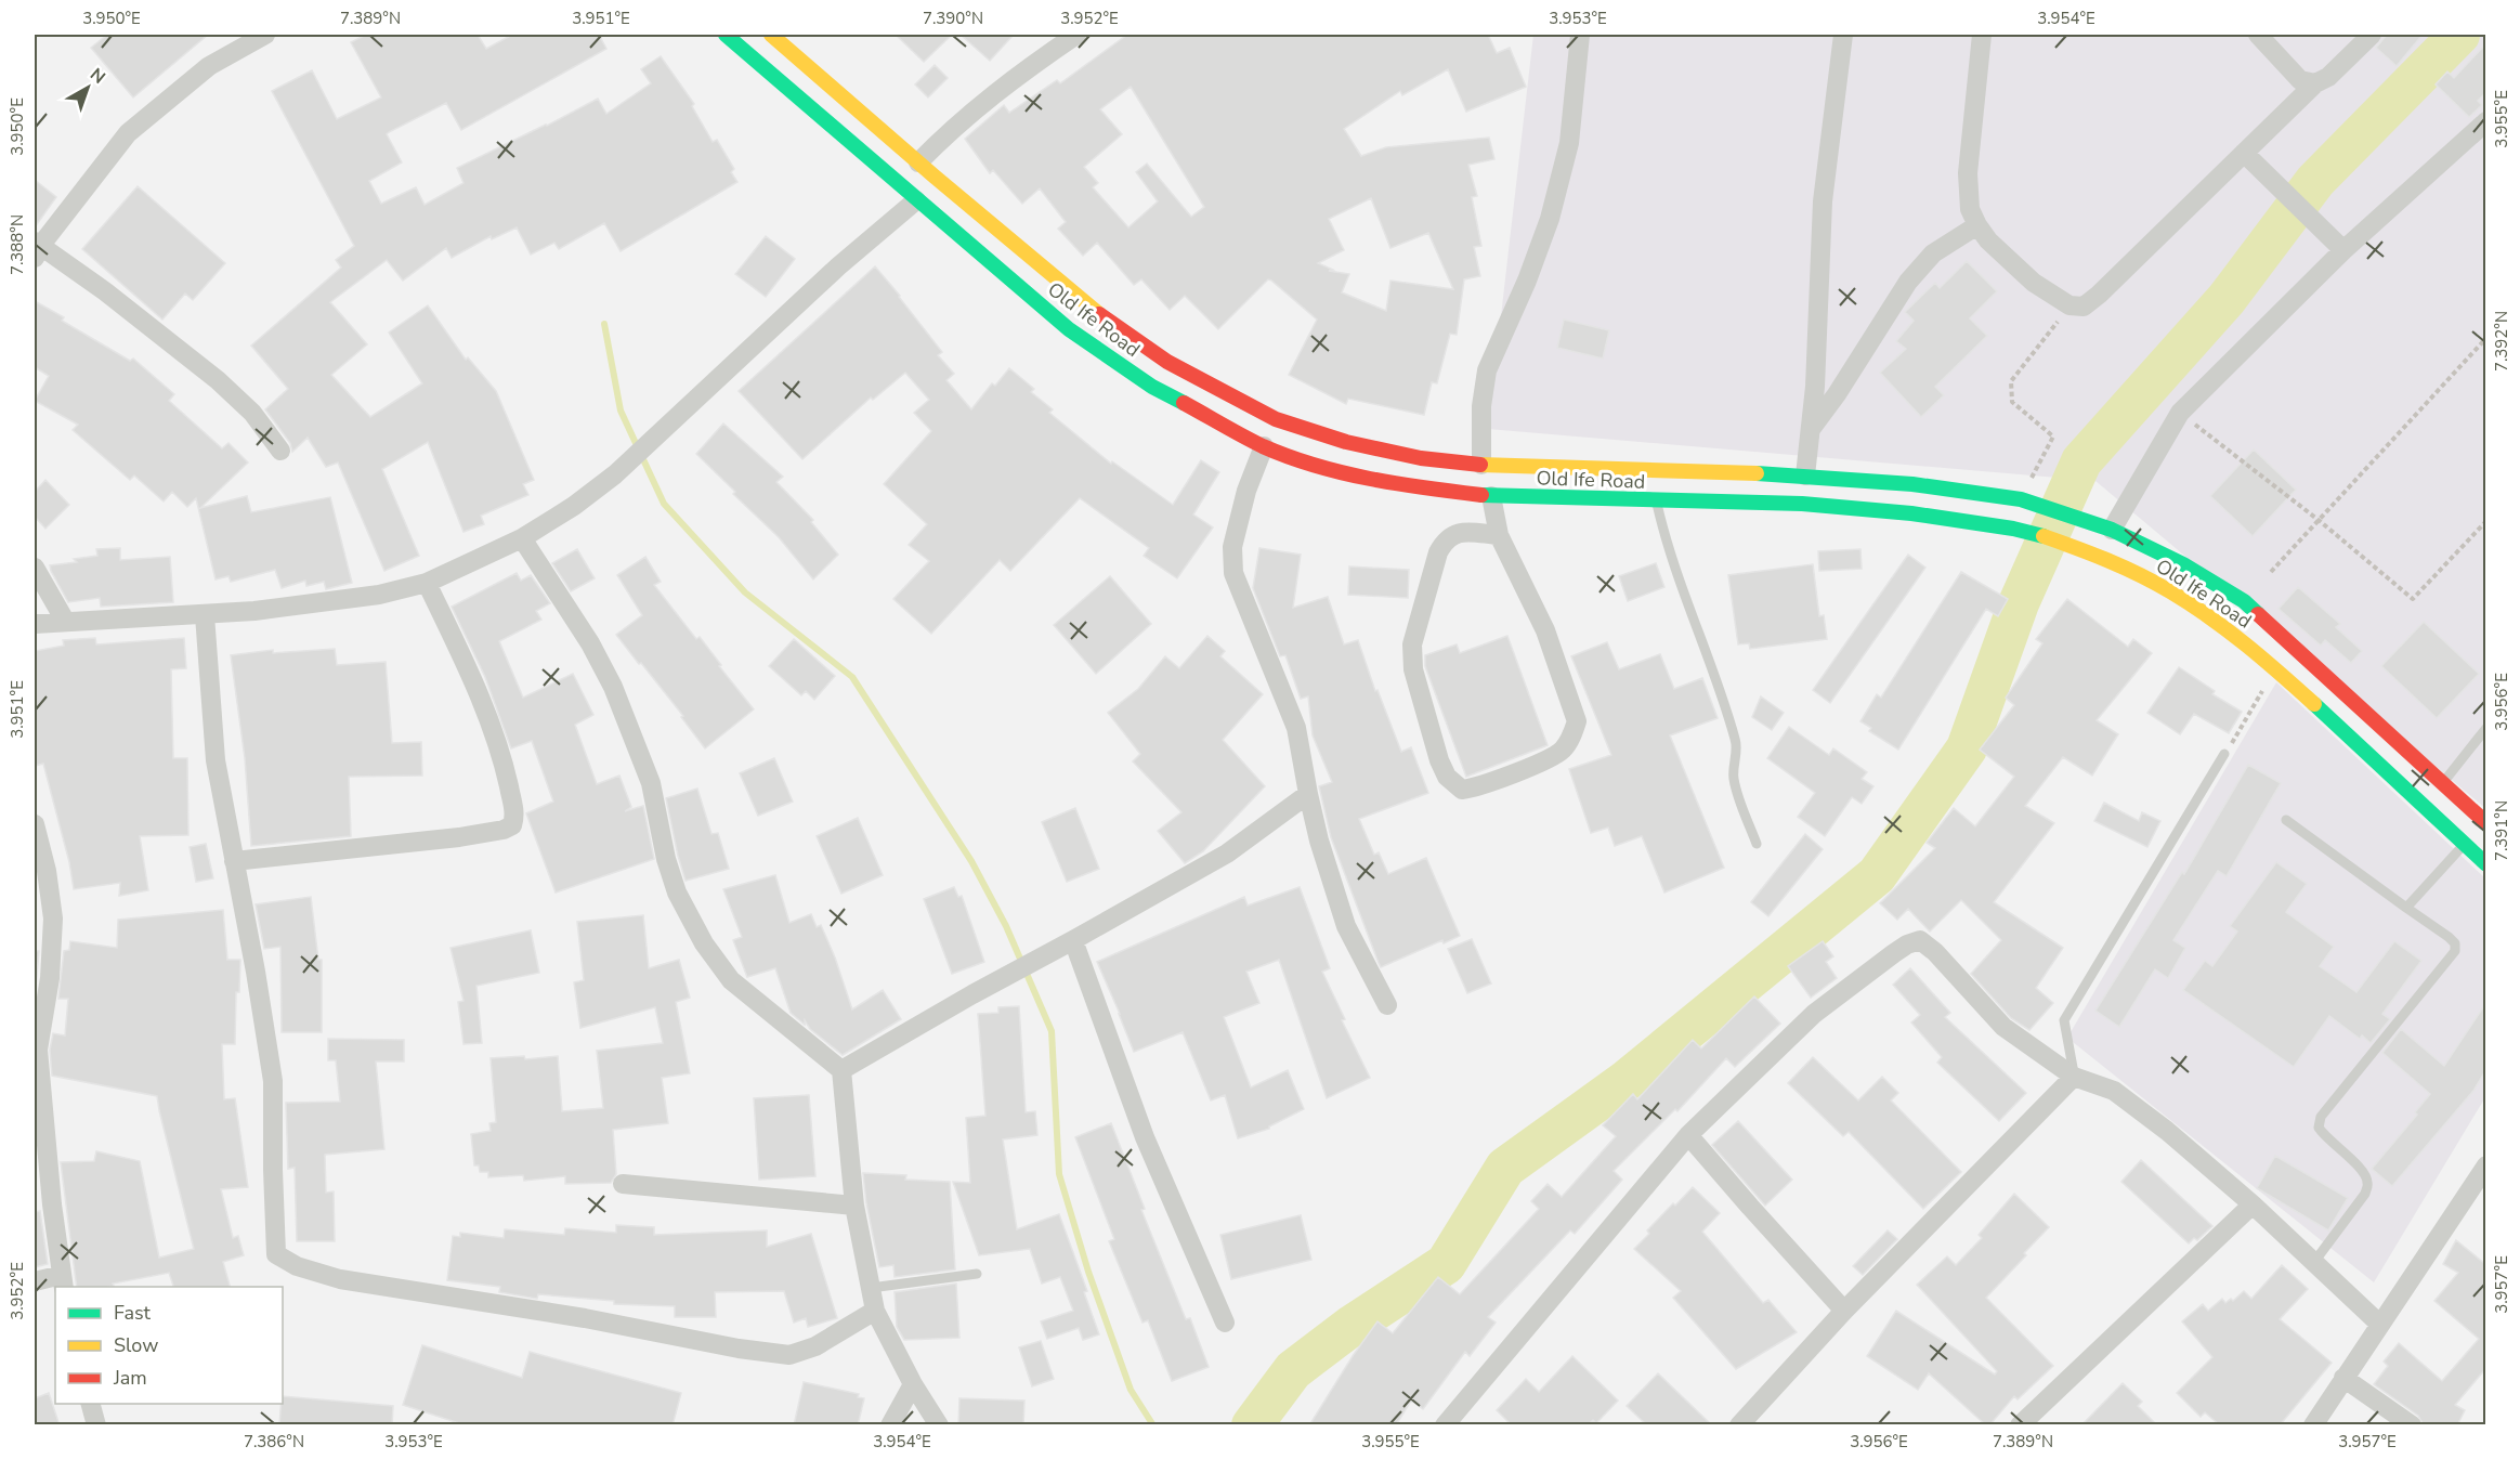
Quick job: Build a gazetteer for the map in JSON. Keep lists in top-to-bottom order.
{
  "streets": {
    "main road": ["Old Ife Road"]
  },
  "legend": ["Fast", "Slow", "Jam"],
  "north": "top right",
  "coordinates": [
    "3.950°E",
    "7.389°N",
    "3.951°E",
    "7.390°N",
    "3.952°E",
    "3.953°E",
    "3.954°E",
    "3.955°E",
    "7.388°N",
    "7.392°N",
    "3.956°E",
    "7.391°N",
    "3.957°E",
    "7.386°N"
  ]
}
